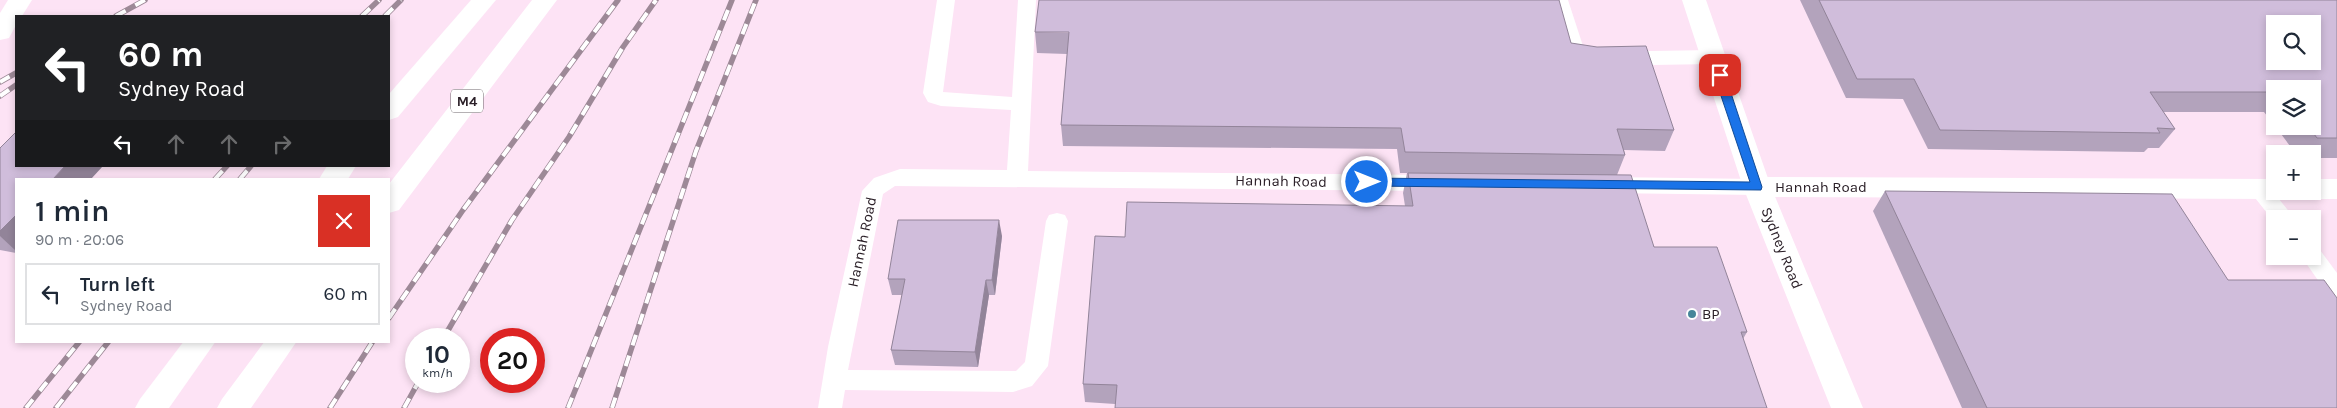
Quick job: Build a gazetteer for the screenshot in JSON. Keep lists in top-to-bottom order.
{
  "streets": {
    "main road": ["M4", "Hannah Road", "Sydney Road"]
  },
  "crossings": [
    ["Hannah Road", "Sydney Road"]
  ],
  "places": ["BP"],
  "page": {
    "map_buttons": ["+", "−"],
    "turn": ["60 m", "Sydney Road"],
    "heading": ["1 min", "90 m · 20:06"],
    "list": [
      {
        "name": "Turn left",
        "note": "Sydney Road",
        "value": "60 m"
      }
    ],
    "speed": "10 km/h",
    "limit": "20"
  }
}
